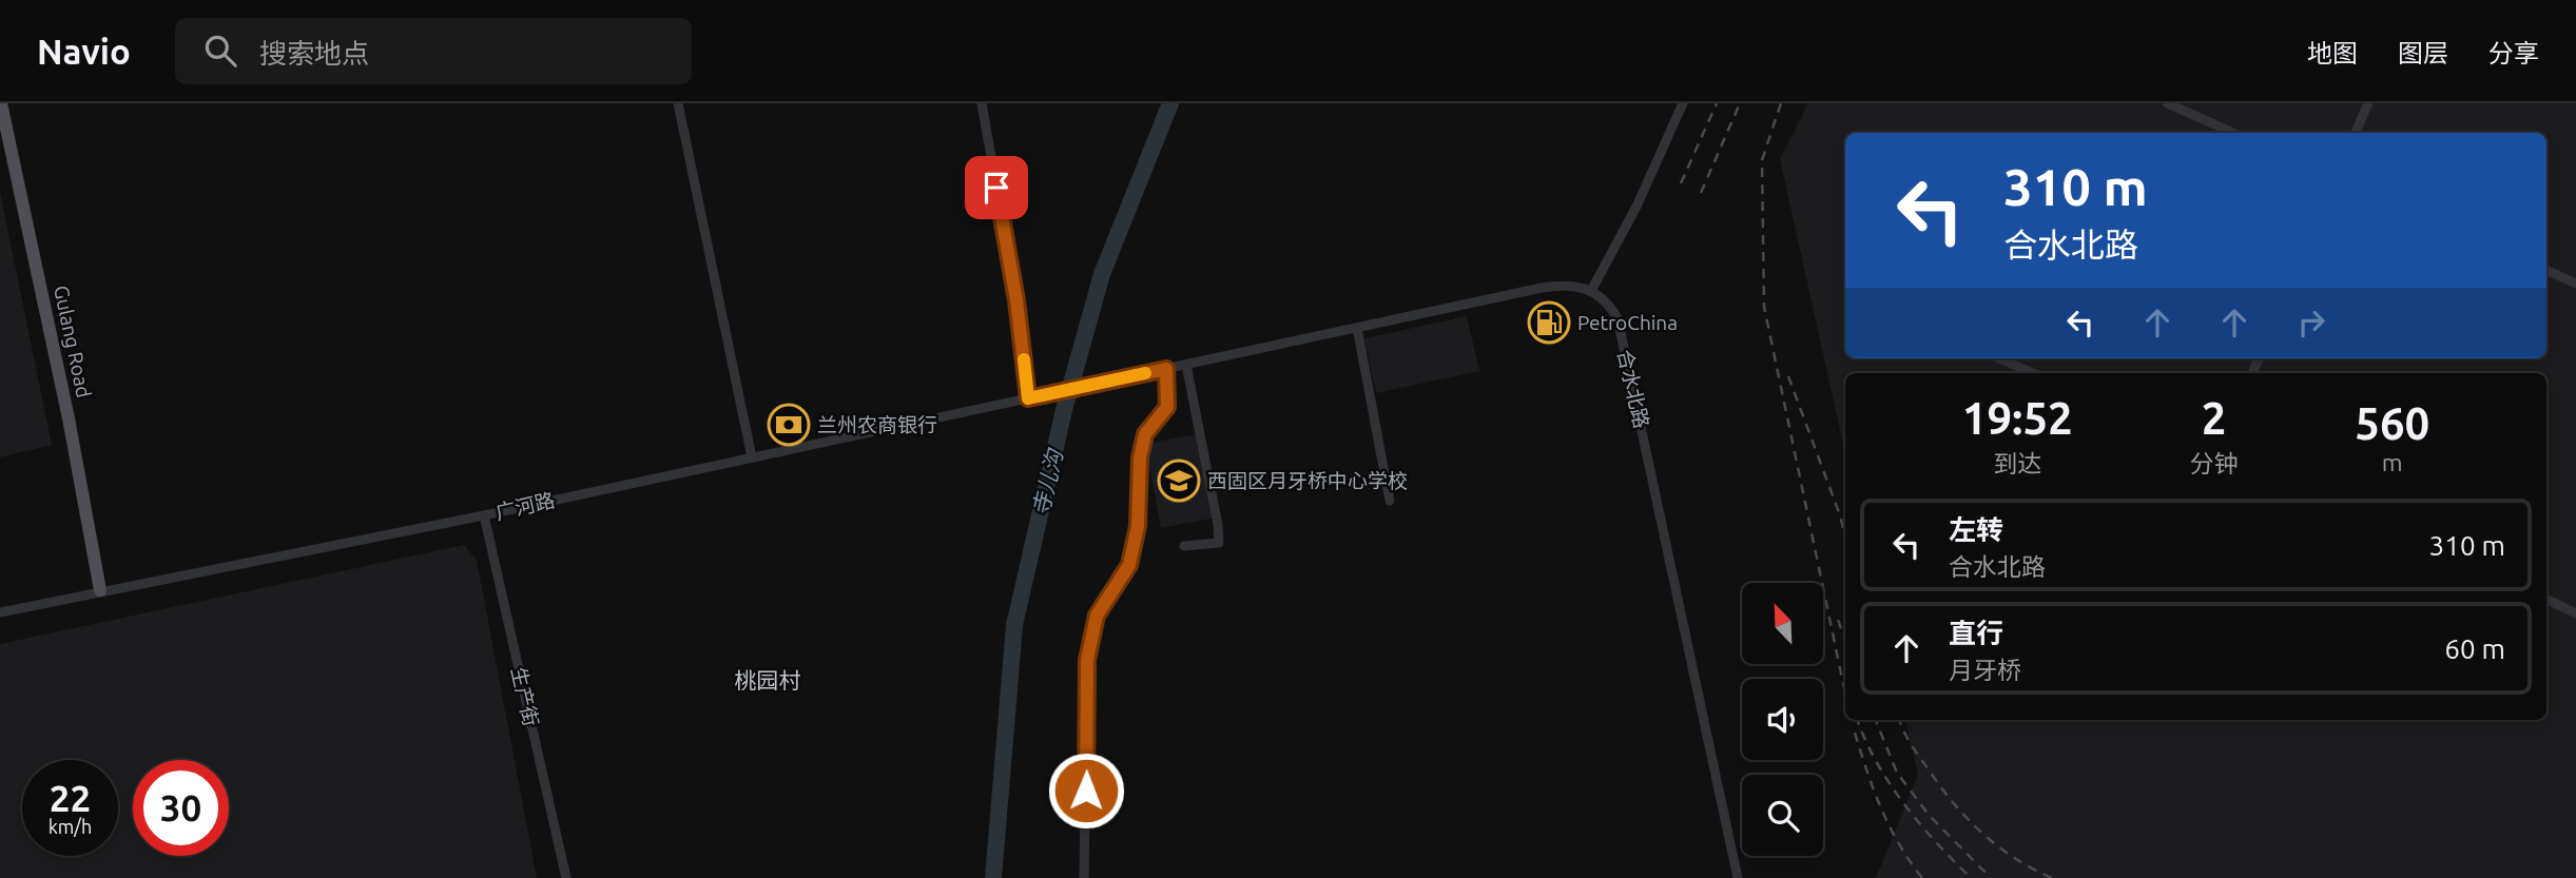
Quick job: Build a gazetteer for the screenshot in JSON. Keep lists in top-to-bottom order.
{
  "streets": {
    "main road": ["Gulang Road"],
    "street": ["合水北路", "广河路", "生产街"]
  },
  "crossings": [
    ["Gulang Road", "广河路"],
    ["广河路", "生产街"]
  ],
  "districts": ["桃园村"],
  "water": ["寺儿沟"],
  "places": {
    "fuel station": ["PetroChina"],
    "bank": ["兰州农商银行"],
    "school or university": ["西固区月牙桥中心学校"]
  },
  "north": "top left",
  "page": {
    "header": "Navio",
    "search": "搜索地点",
    "nav": ["地图", "图层", "分享"],
    "turn": ["310 m", "合水北路"],
    "eta": [
      "19:52",
      "到达",
      "2",
      "分钟",
      "560",
      "m"
    ],
    "list": [
      {
        "name": "左转",
        "note": "合水北路",
        "value": "310 m"
      },
      {
        "name": "直行",
        "note": "月牙桥",
        "value": "60 m"
      }
    ],
    "speed": "22 km/h",
    "limit": "30"
  }
}
